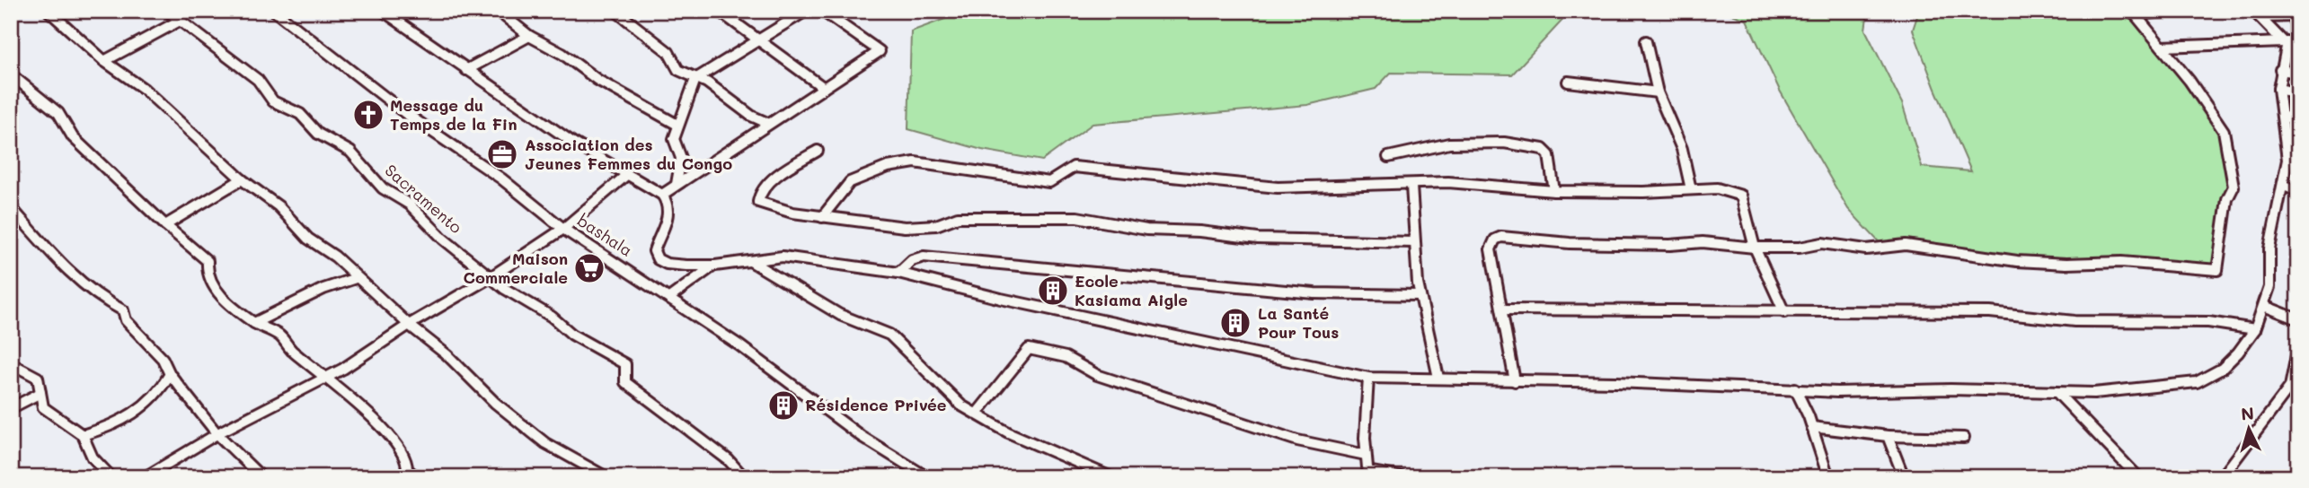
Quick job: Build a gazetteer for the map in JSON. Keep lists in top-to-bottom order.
{
  "streets": {
    "street": ["Sacramento", "bashala"]
  },
  "places": {
    "church": ["Message du Temps de la Fin"],
    "office": ["Association des Jeunes Femmes du Congo"],
    "supermarket": ["Maison Commerciale"],
    "building": ["Ecole Kasiama Aigle", "La Santé Pour Tous", "Résidence Privée"]
  },
  "north": "top"
}
